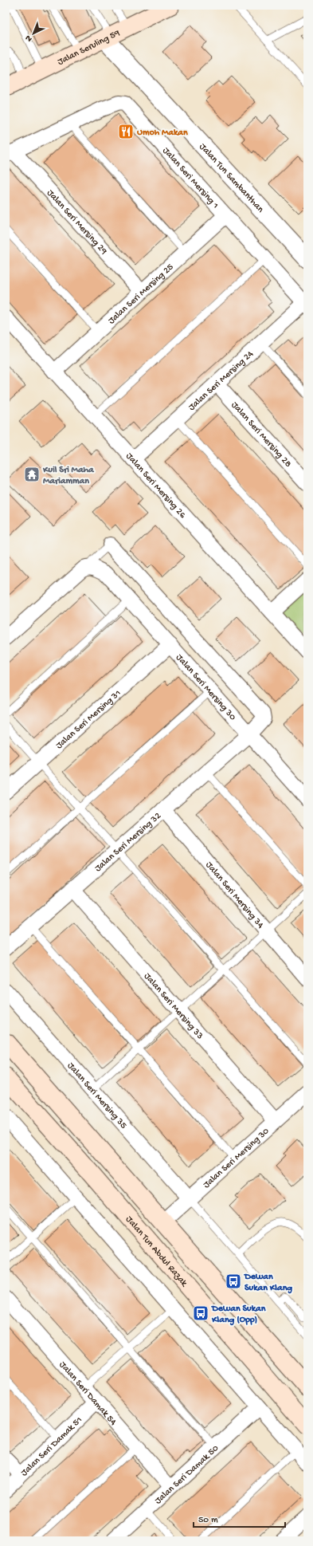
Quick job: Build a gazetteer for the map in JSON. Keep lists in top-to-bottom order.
{
  "streets": {
    "main road": ["Jalan Seruling 59", "Jalan Tun Abdul Razak"],
    "street": [
      "Jalan Seri Mersing 1",
      "Jalan Tun Sambanthan",
      "Jalan Seri Mersing 29",
      "Jalan Seri Mersing 25",
      "Jalan Seri Mersing 24",
      "Jalan Seri Mersing 28",
      "Jalan Seri Mersing 26",
      "Jalan Seri Mersing 30",
      "Jalan Seri Mersing 31",
      "Jalan Seri Mersing 32",
      "Jalan Seri Mersing 34",
      "Jalan Seri Mersing 33",
      "Jalan Seri Mersing 35",
      "Jalan Seri Damak 54",
      "Jalan Seri Damak 51",
      "Jalan Seri Damak 50"
    ]
  },
  "crossings": [
    ["Jalan Seruling 59", "Jalan Tun Sambanthan"],
    ["Jalan Seri Mersing 1", "Jalan Seri Mersing 29"],
    ["Jalan Seri Mersing 1", "Jalan Seri Mersing 25"],
    ["Jalan Seri Mersing 1", "Jalan Seri Mersing 24"],
    ["Jalan Seri Mersing 29", "Jalan Seri Mersing 25"],
    ["Jalan Seri Mersing 25", "Jalan Seri Mersing 26"],
    ["Jalan Seri Mersing 24", "Jalan Seri Mersing 28"],
    ["Jalan Seri Mersing 24", "Jalan Seri Mersing 26"],
    ["Jalan Seri Mersing 30", "Jalan Seri Mersing 31"],
    ["Jalan Seri Mersing 30", "Jalan Seri Mersing 32"],
    ["Jalan Seri Mersing 30", "Jalan Seri Mersing 33"],
    ["Jalan Seri Mersing 30", "Jalan Seri Mersing 35"],
    ["Jalan Seri Mersing 32", "Jalan Seri Mersing 34"],
    ["Jalan Seri Mersing 32", "Jalan Seri Mersing 33"],
    ["Jalan Seri Damak 54", "Jalan Seri Damak 51"],
    ["Jalan Seri Damak 54", "Jalan Seri Damak 50"]
  ],
  "places": {
    "restaurant": ["Umoh Makan"],
    "temple": ["Kuil Sri Maha Mariamman"],
    "bus stop": ["Dewan Sukan Klang", "Dewan Sukan Klang (Opp)"]
  },
  "scale_bar": "50 m",
  "north": "bottom left"
}
